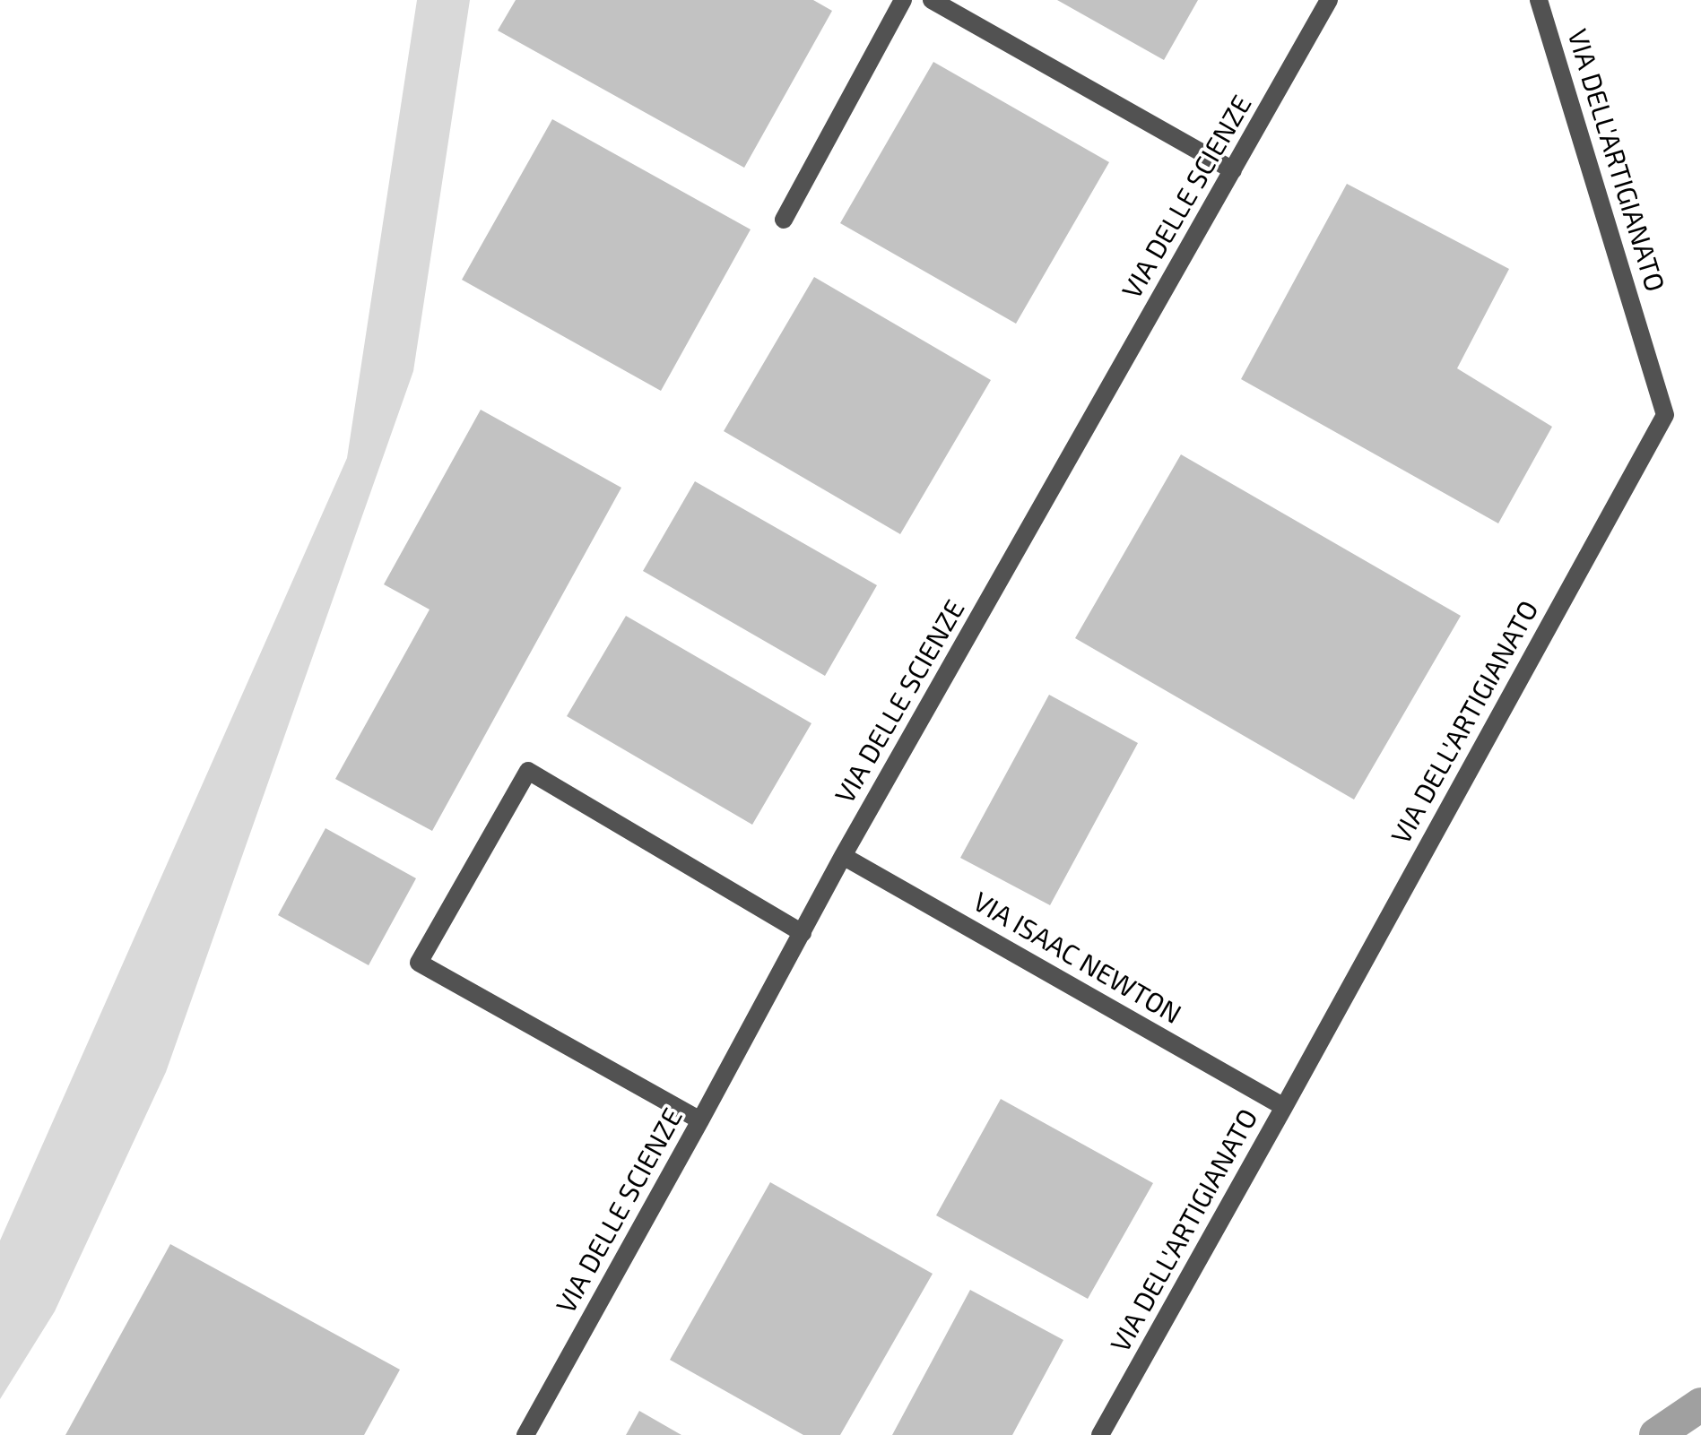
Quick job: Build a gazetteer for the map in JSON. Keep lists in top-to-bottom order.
{
  "streets": {
    "street": ["VIA DELL'ARTIGIANATO", "VIA DELLE SCIENZE", "VIA ISAAC NEWTON"]
  },
  "crossings": [
    ["VIA DELL'ARTIGIANATO", "VIA ISAAC NEWTON"],
    ["VIA DELLE SCIENZE", "VIA ISAAC NEWTON"]
  ]
}
